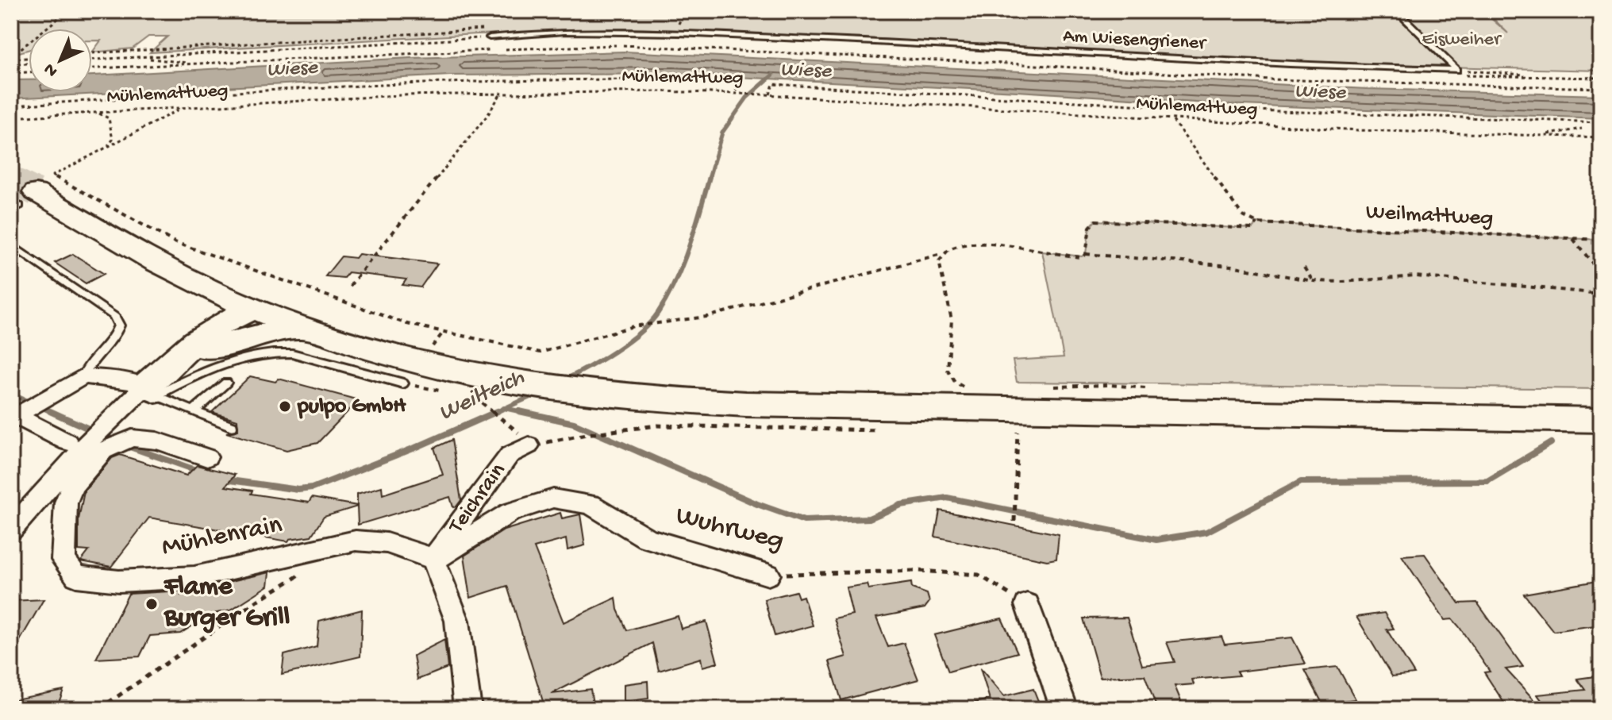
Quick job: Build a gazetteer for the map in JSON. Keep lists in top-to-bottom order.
{
  "streets": {
    "street": ["Teichrain", "Wuhrweg", "Mühlenrain"],
    "lane": ["Am Wiesengriener"],
    "path": ["Mühlemattweg", "Weilmattweg"]
  },
  "crossings": [
    ["Teichrain", "Wuhrweg"],
    ["Teichrain", "Mühlenrain"],
    ["Wuhrweg", "Mühlenrain"]
  ],
  "water": ["Wiese", "Weilteich"],
  "parks": ["Eisweiher"],
  "places": ["pulpo GmbH", "Flame Burger Grill"],
  "north": "bottom left"
}
